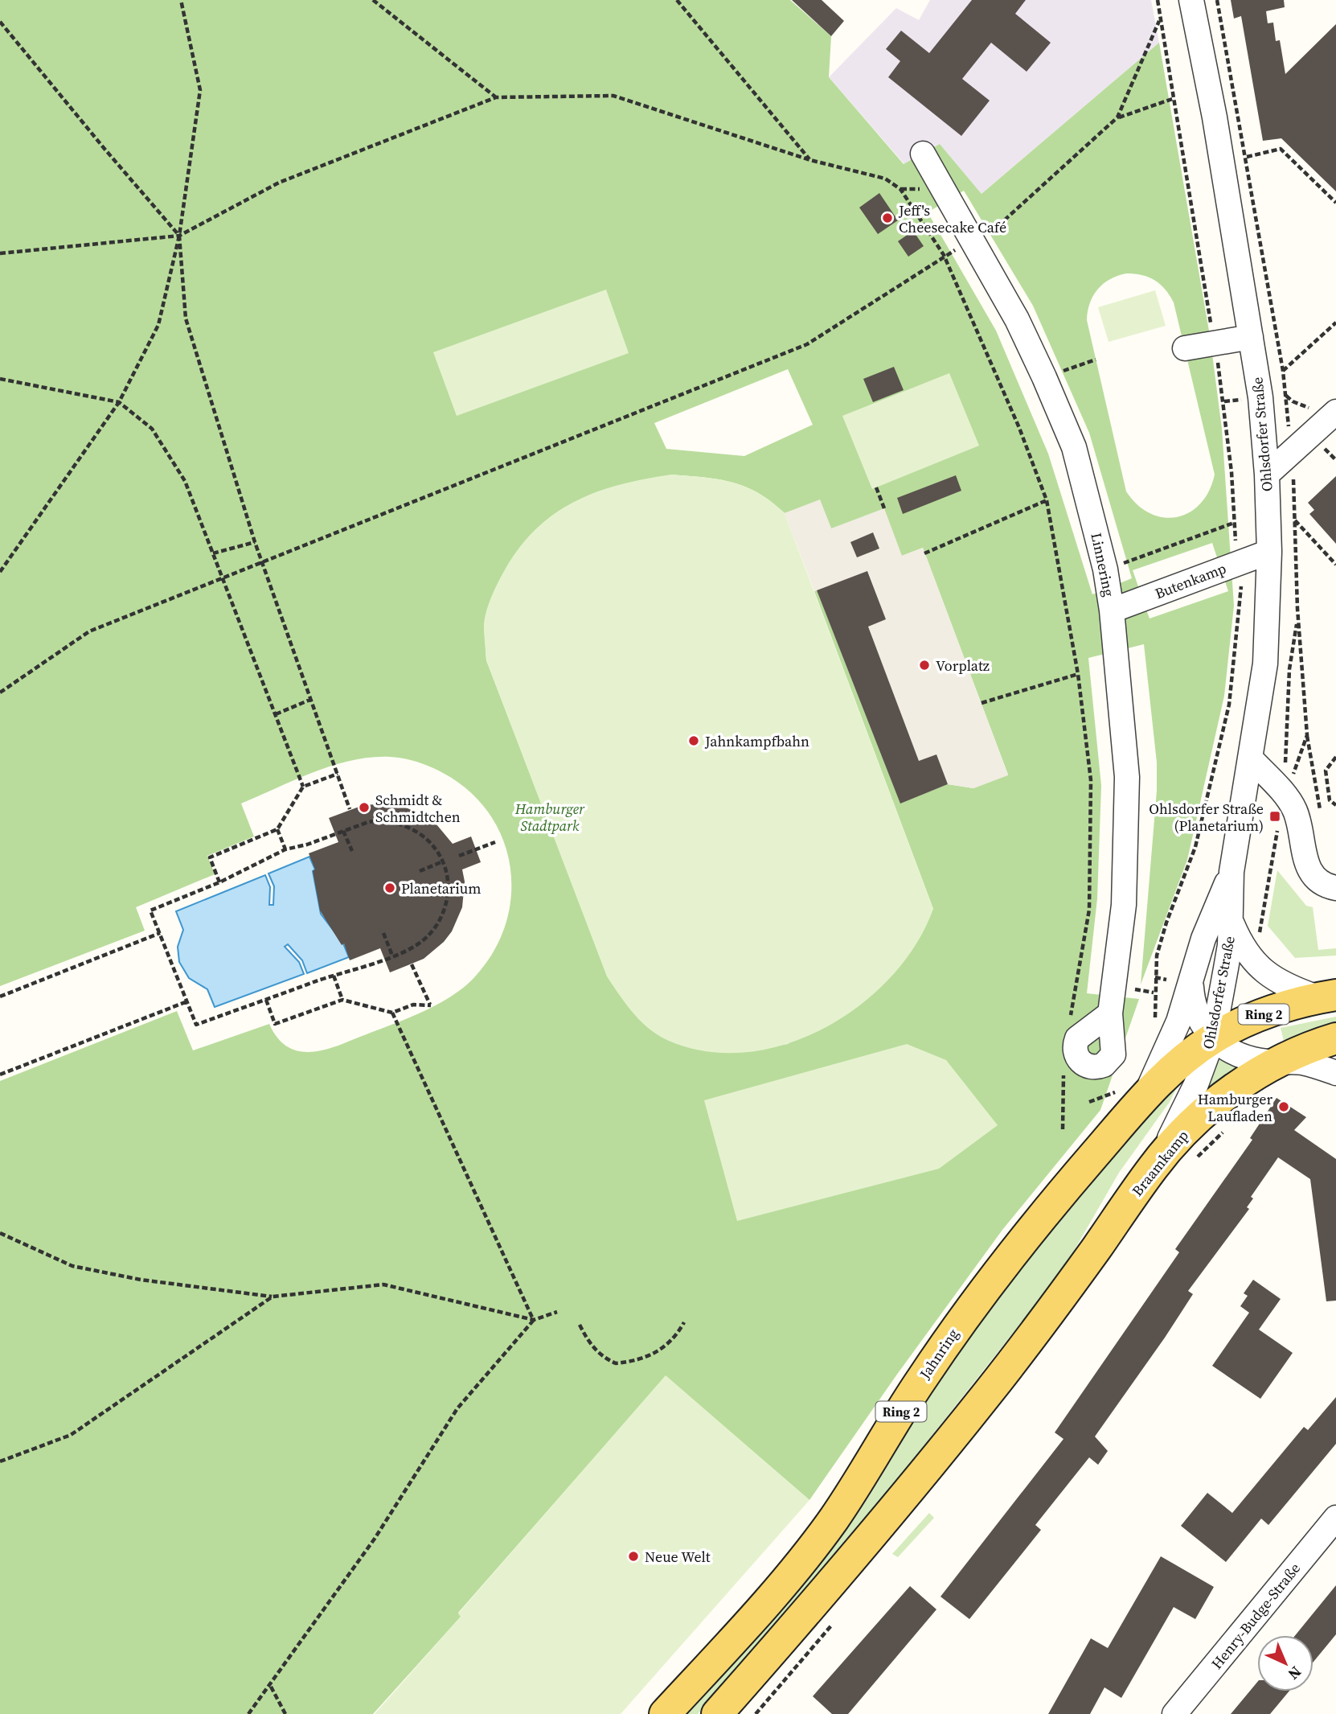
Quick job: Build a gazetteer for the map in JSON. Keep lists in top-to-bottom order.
{
  "streets": {
    "main road": ["Ring 2", "Braamkamp", "Jahnring"],
    "street": [
      "Ohlsdorfer Straße",
      "Linnering",
      "Butenkamp",
      "Henry-Budge-Straße"
    ]
  },
  "crossings": [
    ["Ohlsdorfer Straße", "Butenkamp"],
    ["Ohlsdorfer Straße", "Ring 2"],
    ["Ohlsdorfer Straße", "Braamkamp"],
    ["Ohlsdorfer Straße", "Jahnring"],
    ["Linnering", "Butenkamp"],
    ["Ring 2", "Jahnring"]
  ],
  "parks": ["Hamburger Stadtpark"],
  "places": {
    "other": [
      "Jeff's Cheesecake Café",
      "Vorplatz",
      "Jahnkampfbahn",
      "Schmidt & Schmidtchen",
      "Planetarium",
      "Hamburger Laufladen",
      "Neue Welt"
    ],
    "transit": ["Ohlsdorfer Straße (Planetarium)"]
  },
  "north": "bottom right"
}
